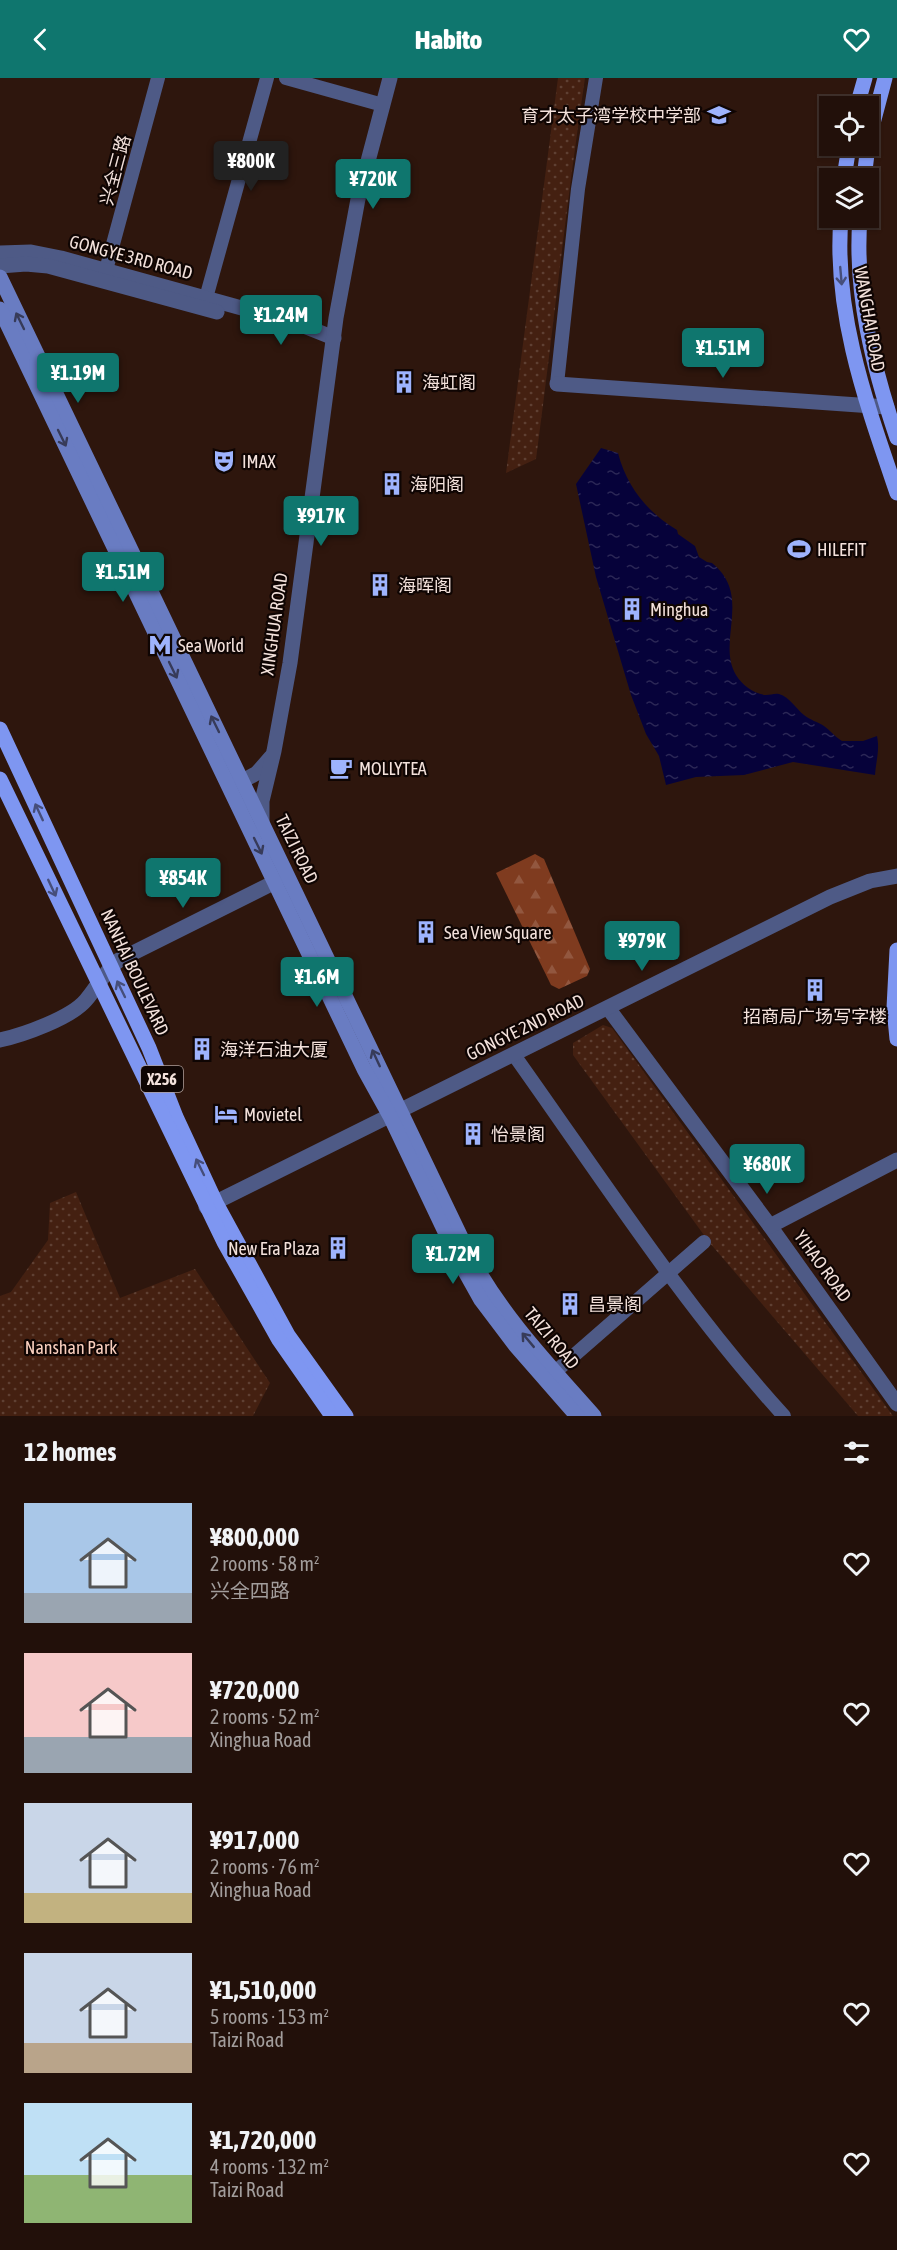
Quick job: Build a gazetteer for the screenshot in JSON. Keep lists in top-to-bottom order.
{
  "streets": {
    "main road": [
      "WANGHAI ROAD",
      "TAIZI ROAD",
      "NANHAI BOULEVARD",
      "X256"
    ],
    "street": [
      "兴全三路",
      "GONGYE 3RD ROAD",
      "XINGHUA ROAD",
      "GONGYE 2ND ROAD",
      "YIHAO ROAD"
    ]
  },
  "crossings": [
    ["兴全三路", "GONGYE 3RD ROAD"],
    ["GONGYE 3RD ROAD", "XINGHUA ROAD"],
    ["XINGHUA ROAD", "TAIZI ROAD"],
    ["TAIZI ROAD", "GONGYE 2ND ROAD"],
    ["NANHAI BOULEVARD", "GONGYE 2ND ROAD"],
    ["GONGYE 2ND ROAD", "YIHAO ROAD"]
  ],
  "parks": ["Nanshan Park"],
  "places": {
    "school or university": ["育才太子湾学校中学部"],
    "building": [
      "海虹阁",
      "海阳阁",
      "海晖阁",
      "Minghua",
      "Sea View Square",
      "招商局广场写字楼",
      "海洋石油大厦",
      "怡景阁",
      "New Era Plaza",
      "昌景阁"
    ],
    "theatre": ["IMAX"],
    "sports": ["HILEFIT"],
    "metro station": ["Sea World"],
    "cafe": ["MOLLYTEA"],
    "hotel": ["Movietel"]
  },
  "page": {
    "header": "Habito",
    "price": [
      "¥800K",
      "¥720K",
      "¥1.24M",
      "¥1.51M",
      "¥1.19M",
      "¥917K",
      "¥1.51M",
      "¥854K",
      "¥979K",
      "¥1.6M",
      "¥680K",
      "¥1.72M"
    ],
    "heading": "12 homes",
    "list": [
      {
        "name": "¥800,000",
        "note": "2 rooms · 58 m² · 兴全四路"
      },
      {
        "name": "¥720,000",
        "note": "2 rooms · 52 m² · Xinghua Road"
      },
      {
        "name": "¥917,000",
        "note": "2 rooms · 76 m² · Xinghua Road"
      },
      {
        "name": "¥1,510,000",
        "note": "5 rooms · 153 m² · Taizi Road"
      },
      {
        "name": "¥1,720,000",
        "note": "4 rooms · 132 m² · Taizi Road"
      }
    ]
  }
}
